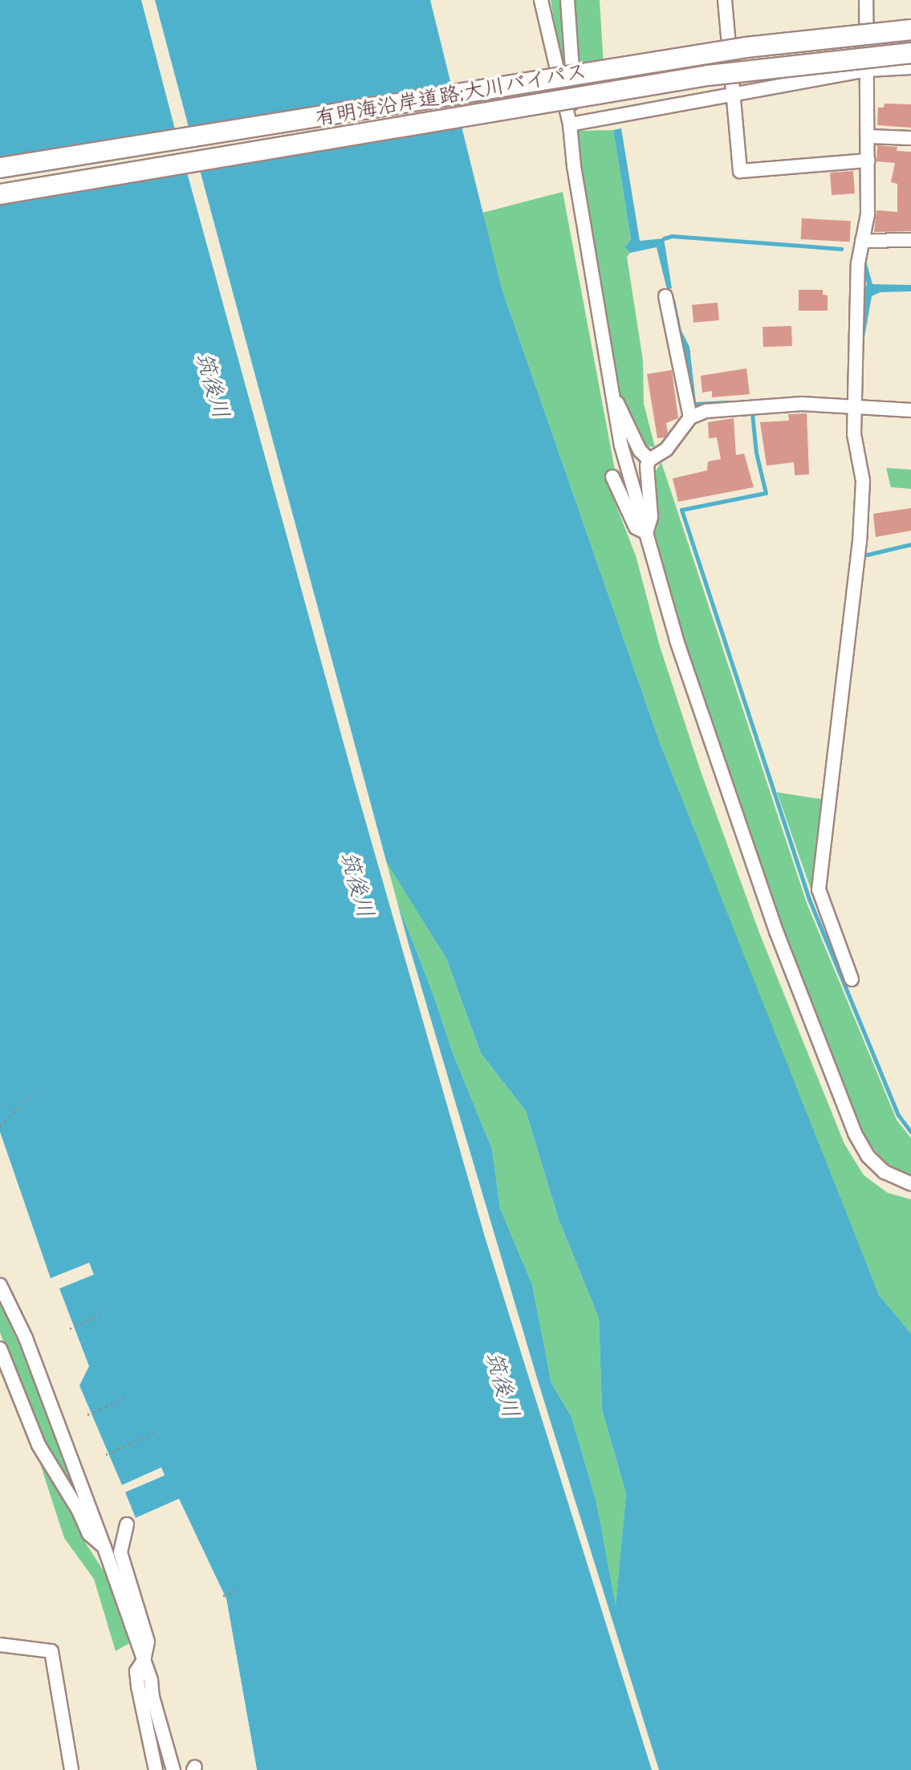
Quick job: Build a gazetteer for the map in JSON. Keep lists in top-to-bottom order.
{
  "streets": {
    "highway": ["有明海沿岸道路;大川バイパス"]
  },
  "water": ["筑後川"]
}
